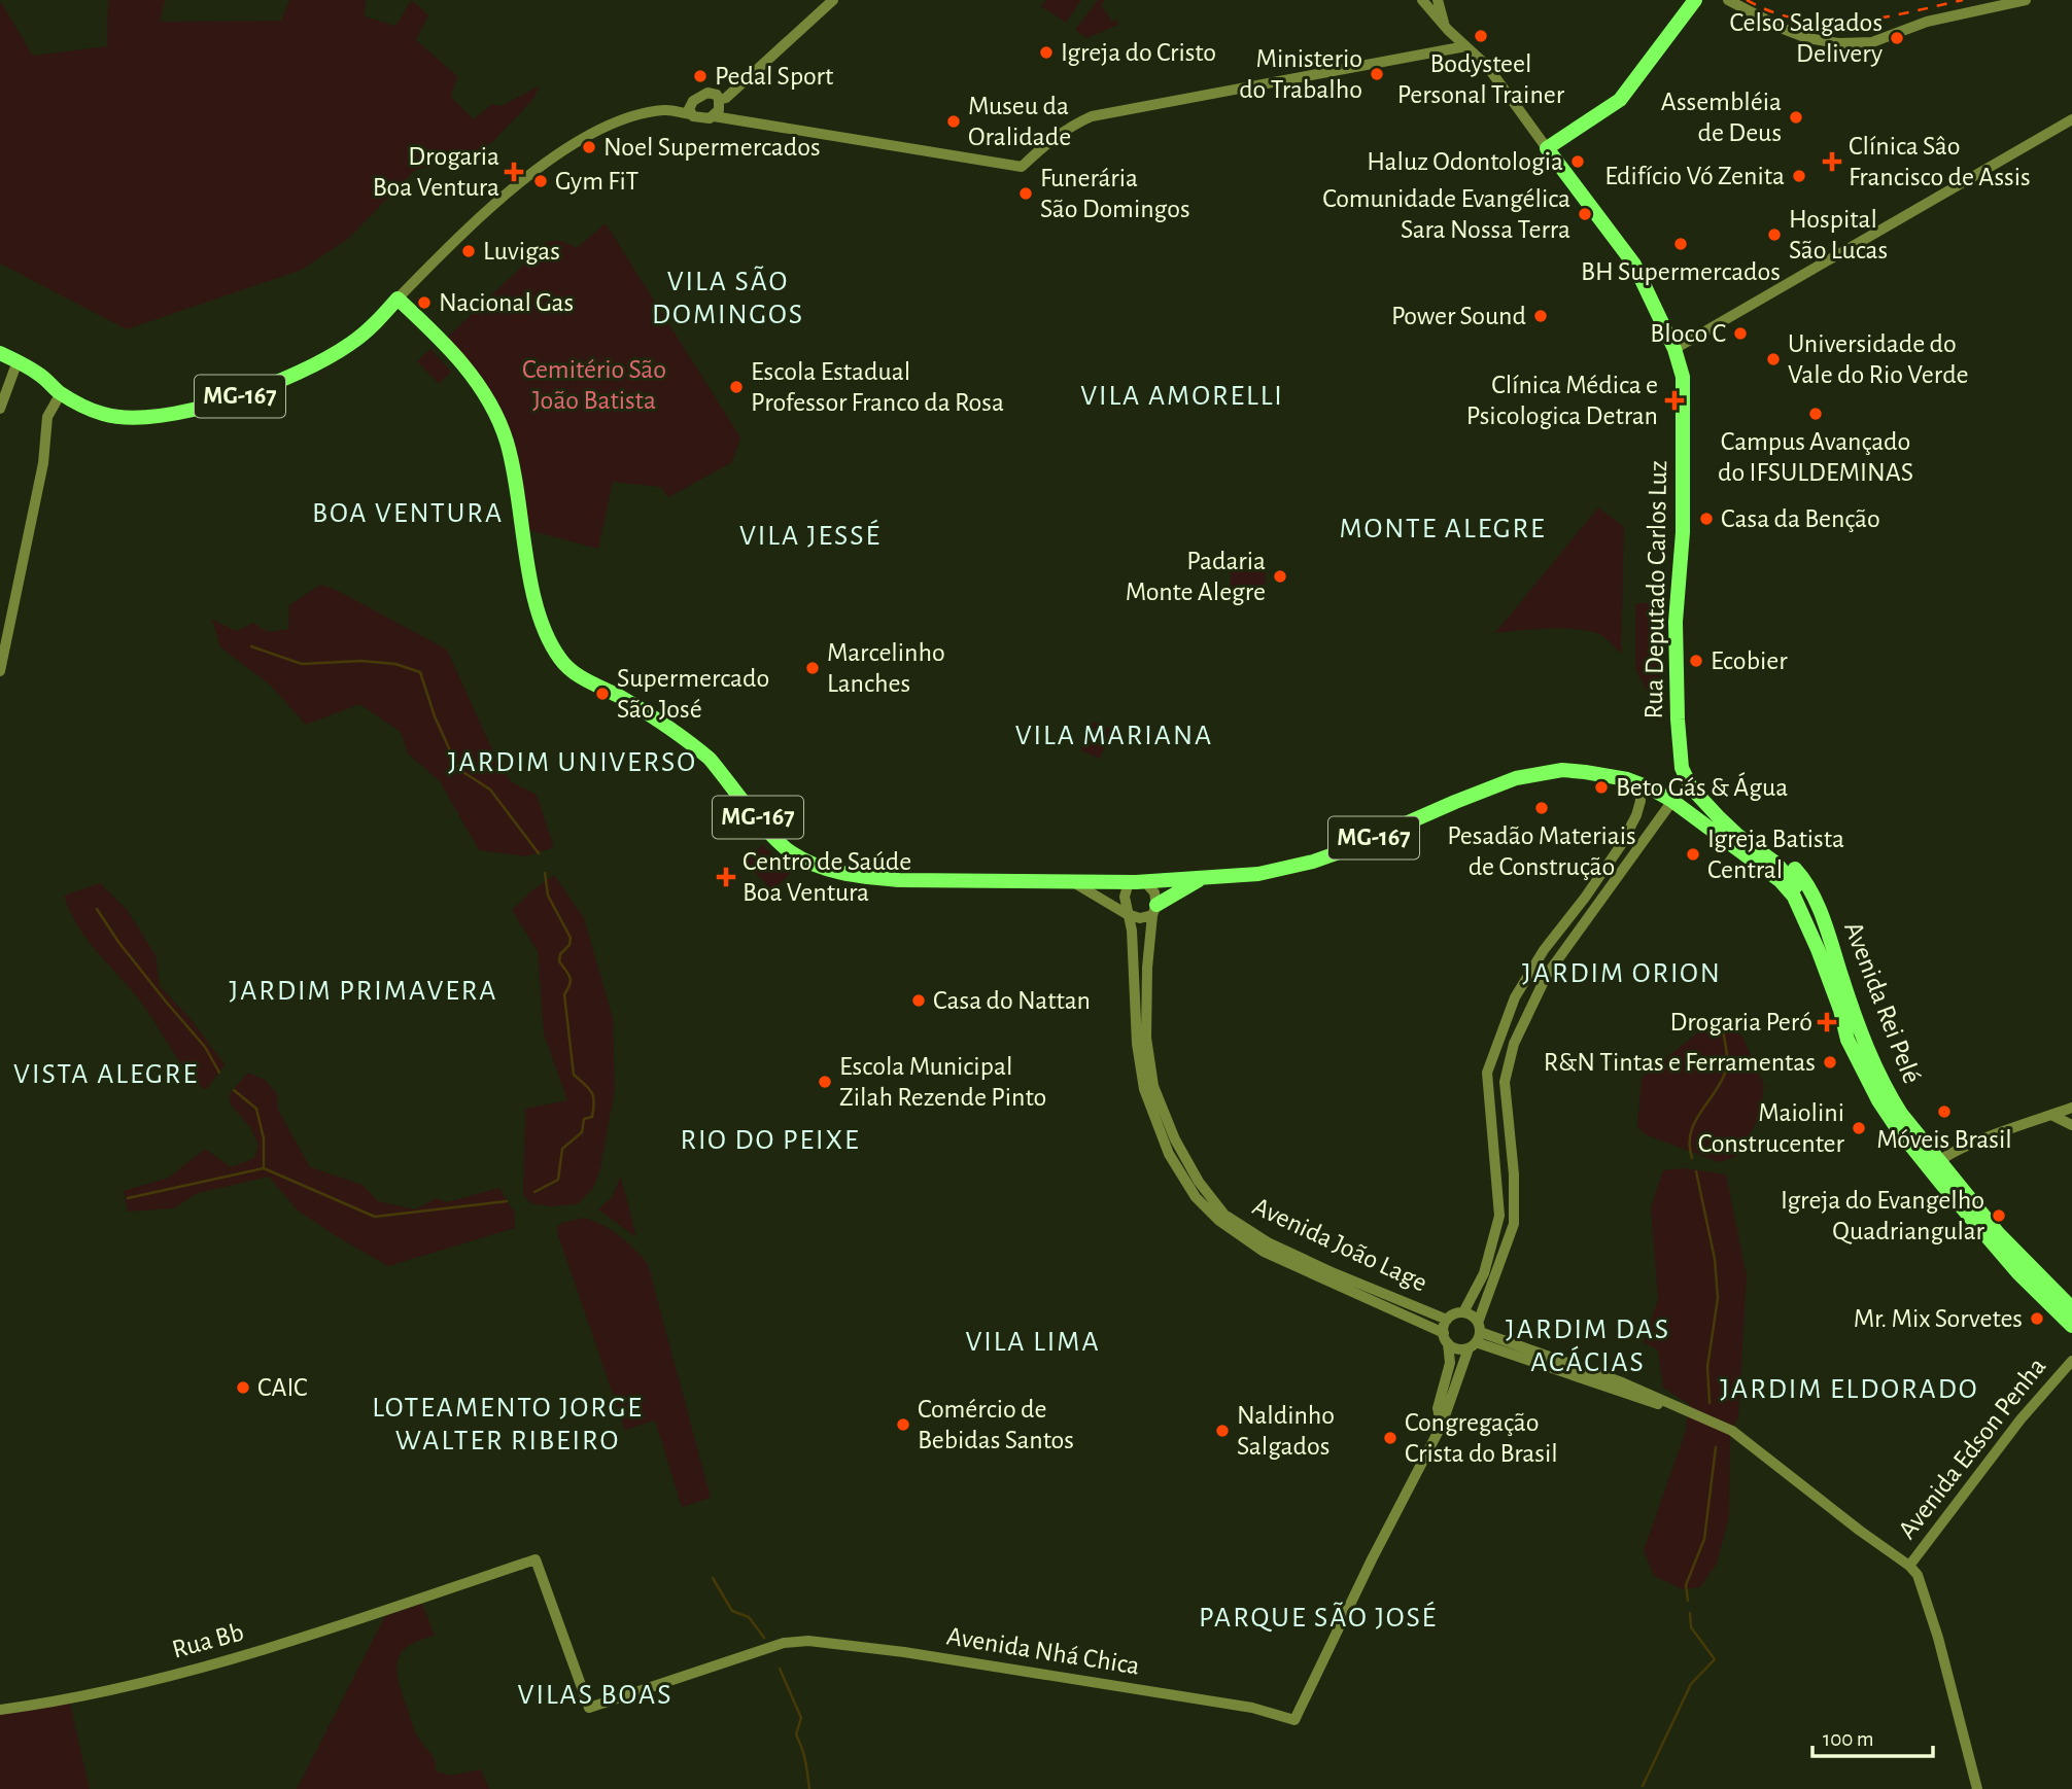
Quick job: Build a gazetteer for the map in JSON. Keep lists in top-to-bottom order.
{
  "streets": {
    "main road": ["MG-167", "Rua Deputado Carlos Luz", "Avenida Rei Pelé"],
    "street": [
      "Avenida João Lage",
      "Avenida Edson Penha",
      "Rua Bb",
      "Avenida Nhá Chica"
    ]
  },
  "crossings": [
    ["MG-167", "Rua Deputado Carlos Luz"],
    ["MG-167", "Avenida Rei Pelé"],
    ["MG-167", "Avenida João Lage"],
    ["Rua Deputado Carlos Luz", "Avenida Rei Pelé"],
    ["Rua Bb", "Avenida Nhá Chica"]
  ],
  "districts": [
    "VILA SÃO DOMINGOS",
    "VILA AMORELLI",
    "BOA VENTURA",
    "MONTE ALEGRE",
    "VILA JESSÉ",
    "VILA MARIANA",
    "JARDIM UNIVERSO",
    "JARDIM ORION",
    "JARDIM PRIMAVERA",
    "VISTA ALEGRE",
    "RIO DO PEIXE",
    "JARDIM DAS ACÁCIAS",
    "VILA LIMA",
    "JARDIM ELDORADO",
    "LOTEAMENTO JORGE WALTER RIBEIRO",
    "PARQUE SÃO JOSÉ",
    "VILAS BOAS"
  ],
  "parks": ["Cemitério São João Batista"],
  "places": {
    "other": [
      "Bodysteel Personal Trainer",
      "Celso Salgados Delivery",
      "Igreja do Cristo",
      "Ministerio do Trabalho",
      "Pedal Sport",
      "Assembléia de Deus",
      "Museu da Oralidade",
      "Noel Supermercados",
      "Haluz Odontologia",
      "Edifício Vó Zenita",
      "Gym FiT",
      "Funerária São Domingos",
      "Comunidade Evangélica Sara Nossa Terra",
      "Hospital São Lucas",
      "BH Supermercados",
      "Luvigas",
      "Nacional Gas",
      "Power Sound",
      "Bloco C",
      "Universidade do Vale do Rio Verde",
      "Escola Estadual Professor Franco da Rosa",
      "Campus Avançado do IFSULDEMINAS",
      "Casa da Benção",
      "Padaria Monte Alegre",
      "Ecobier",
      "Marcelinho Lanches",
      "Supermercado São José",
      "Beto Gás & Água",
      "Pesadão Materiais de Construção",
      "Igreja Batista Central",
      "Casa do Nattan",
      "R&N Tintas e Ferramentas",
      "Escola Municipal Zilah Rezende Pinto",
      "Móveis Brasil",
      "Maiolini Construcenter",
      "Igreja do Evangelho Quadriangular",
      "Mr. Mix Sorvetes",
      "CAIC",
      "Comércio de Bebidas Santos",
      "Naldinho Salgados",
      "Congregação Crista do Brasil"
    ],
    "health": [
      "Clínica Sâo Francisco de Assis",
      "Drogaria Boa Ventura",
      "Clínica Médica e Psicologica Detran",
      "Centro de Saúde Boa Ventura",
      "Drogaria Peró"
    ]
  },
  "scale_bar": "100 m"
}
